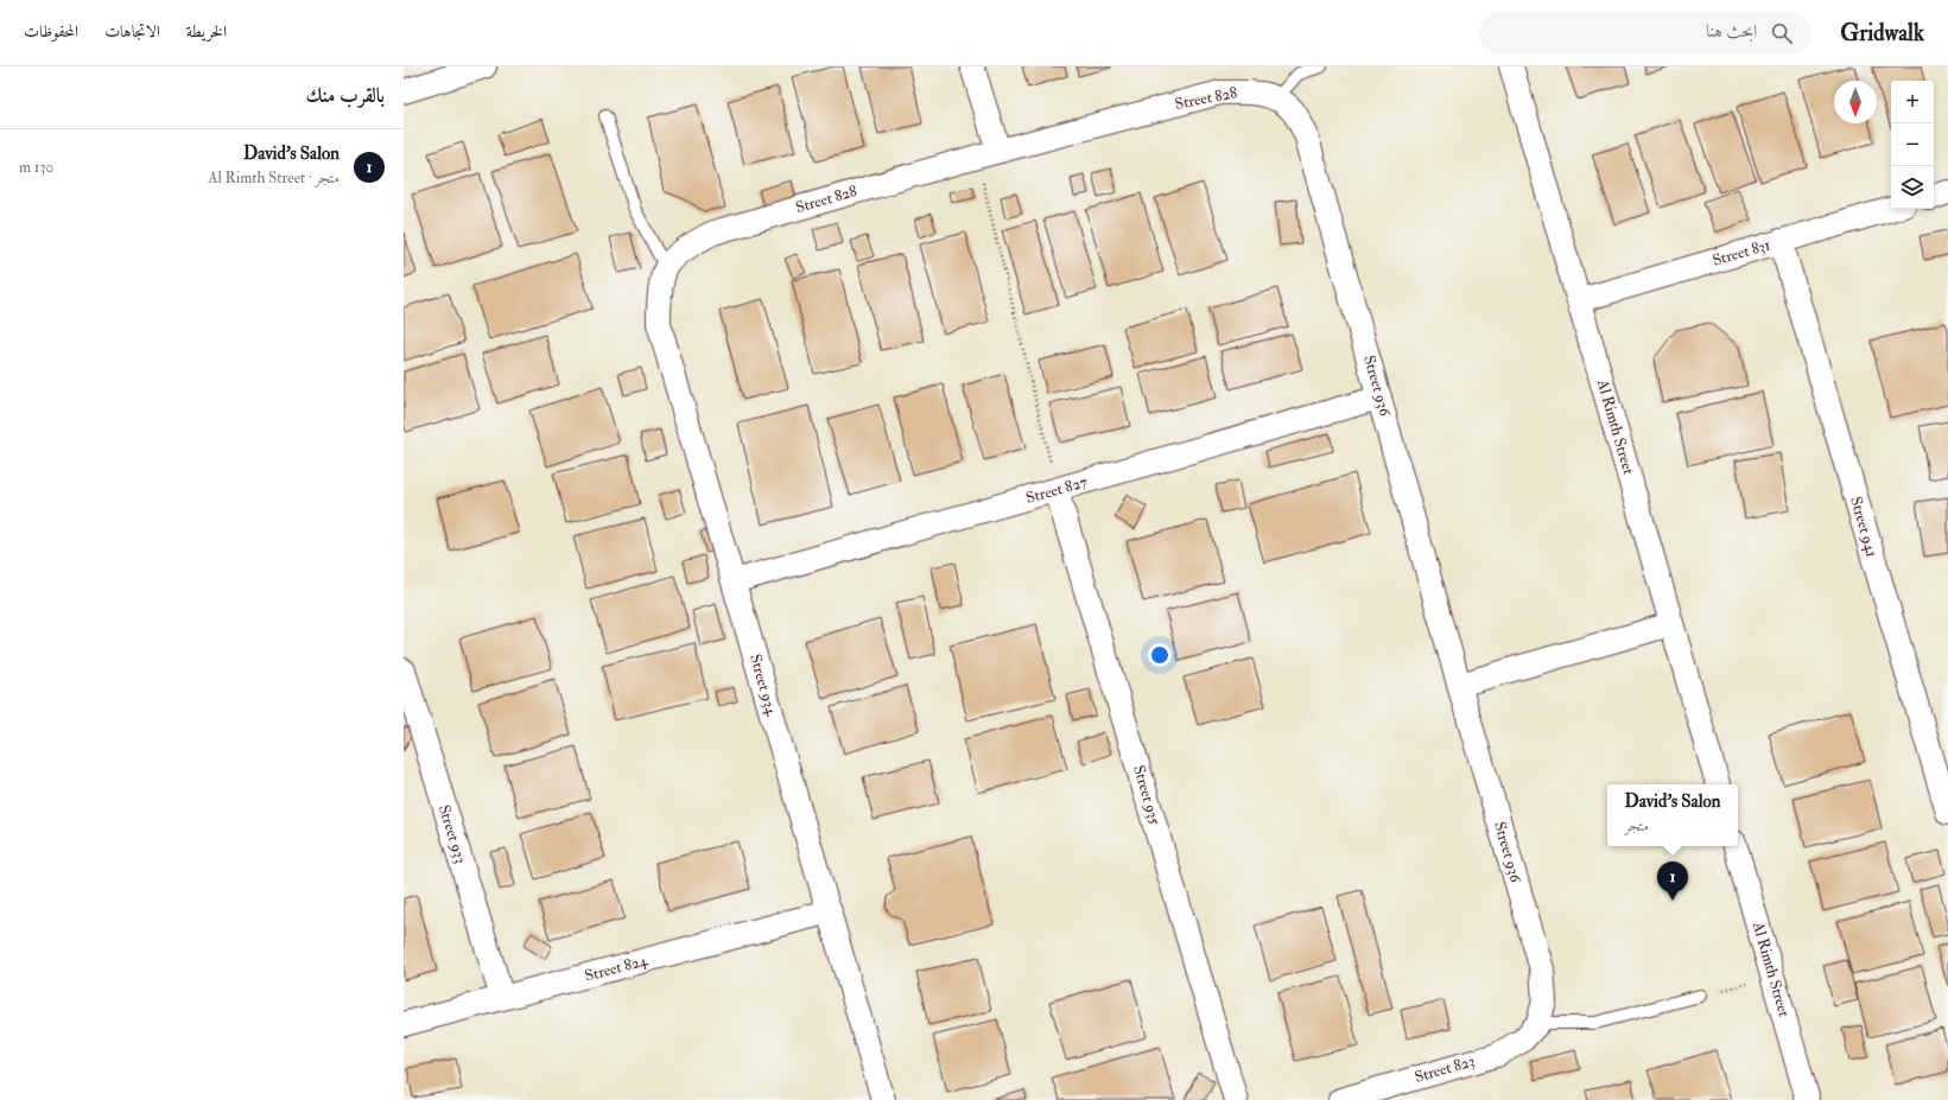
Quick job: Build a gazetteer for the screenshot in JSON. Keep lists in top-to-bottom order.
{
  "streets": {
    "street": [
      "Street 828",
      "Street 831",
      "Street 936",
      "Al Rimth Street",
      "Street 827",
      "Street 941",
      "Street 934",
      "Street 935",
      "Street 933",
      "Street 824",
      "Street 823"
    ]
  },
  "crossings": [
    ["Street 828", "Street 936"],
    ["Street 828", "Street 934"],
    ["Street 831", "Al Rimth Street"],
    ["Street 831", "Street 941"],
    ["Street 936", "Street 827"],
    ["Street 936", "Street 823"],
    ["Street 827", "Street 934"],
    ["Street 827", "Street 935"],
    ["Street 934", "Street 824"],
    ["Street 933", "Street 824"]
  ],
  "north": "bottom",
  "page": {
    "header": "Gridwalk",
    "search": "ابحث هنا",
    "nav": ["الخريطة", "الاتجاهات", "المحفوظات"],
    "heading": "بالقرب منك",
    "map_buttons": ["+", "−"],
    "list": [
      {
        "mark": "1",
        "name": "David’s Salon",
        "note": "متجر · Al Rimth Street",
        "value": "130 m"
      }
    ],
    "popup": ["David’s Salon", "متجر"],
    "pins": "1"
  }
}
